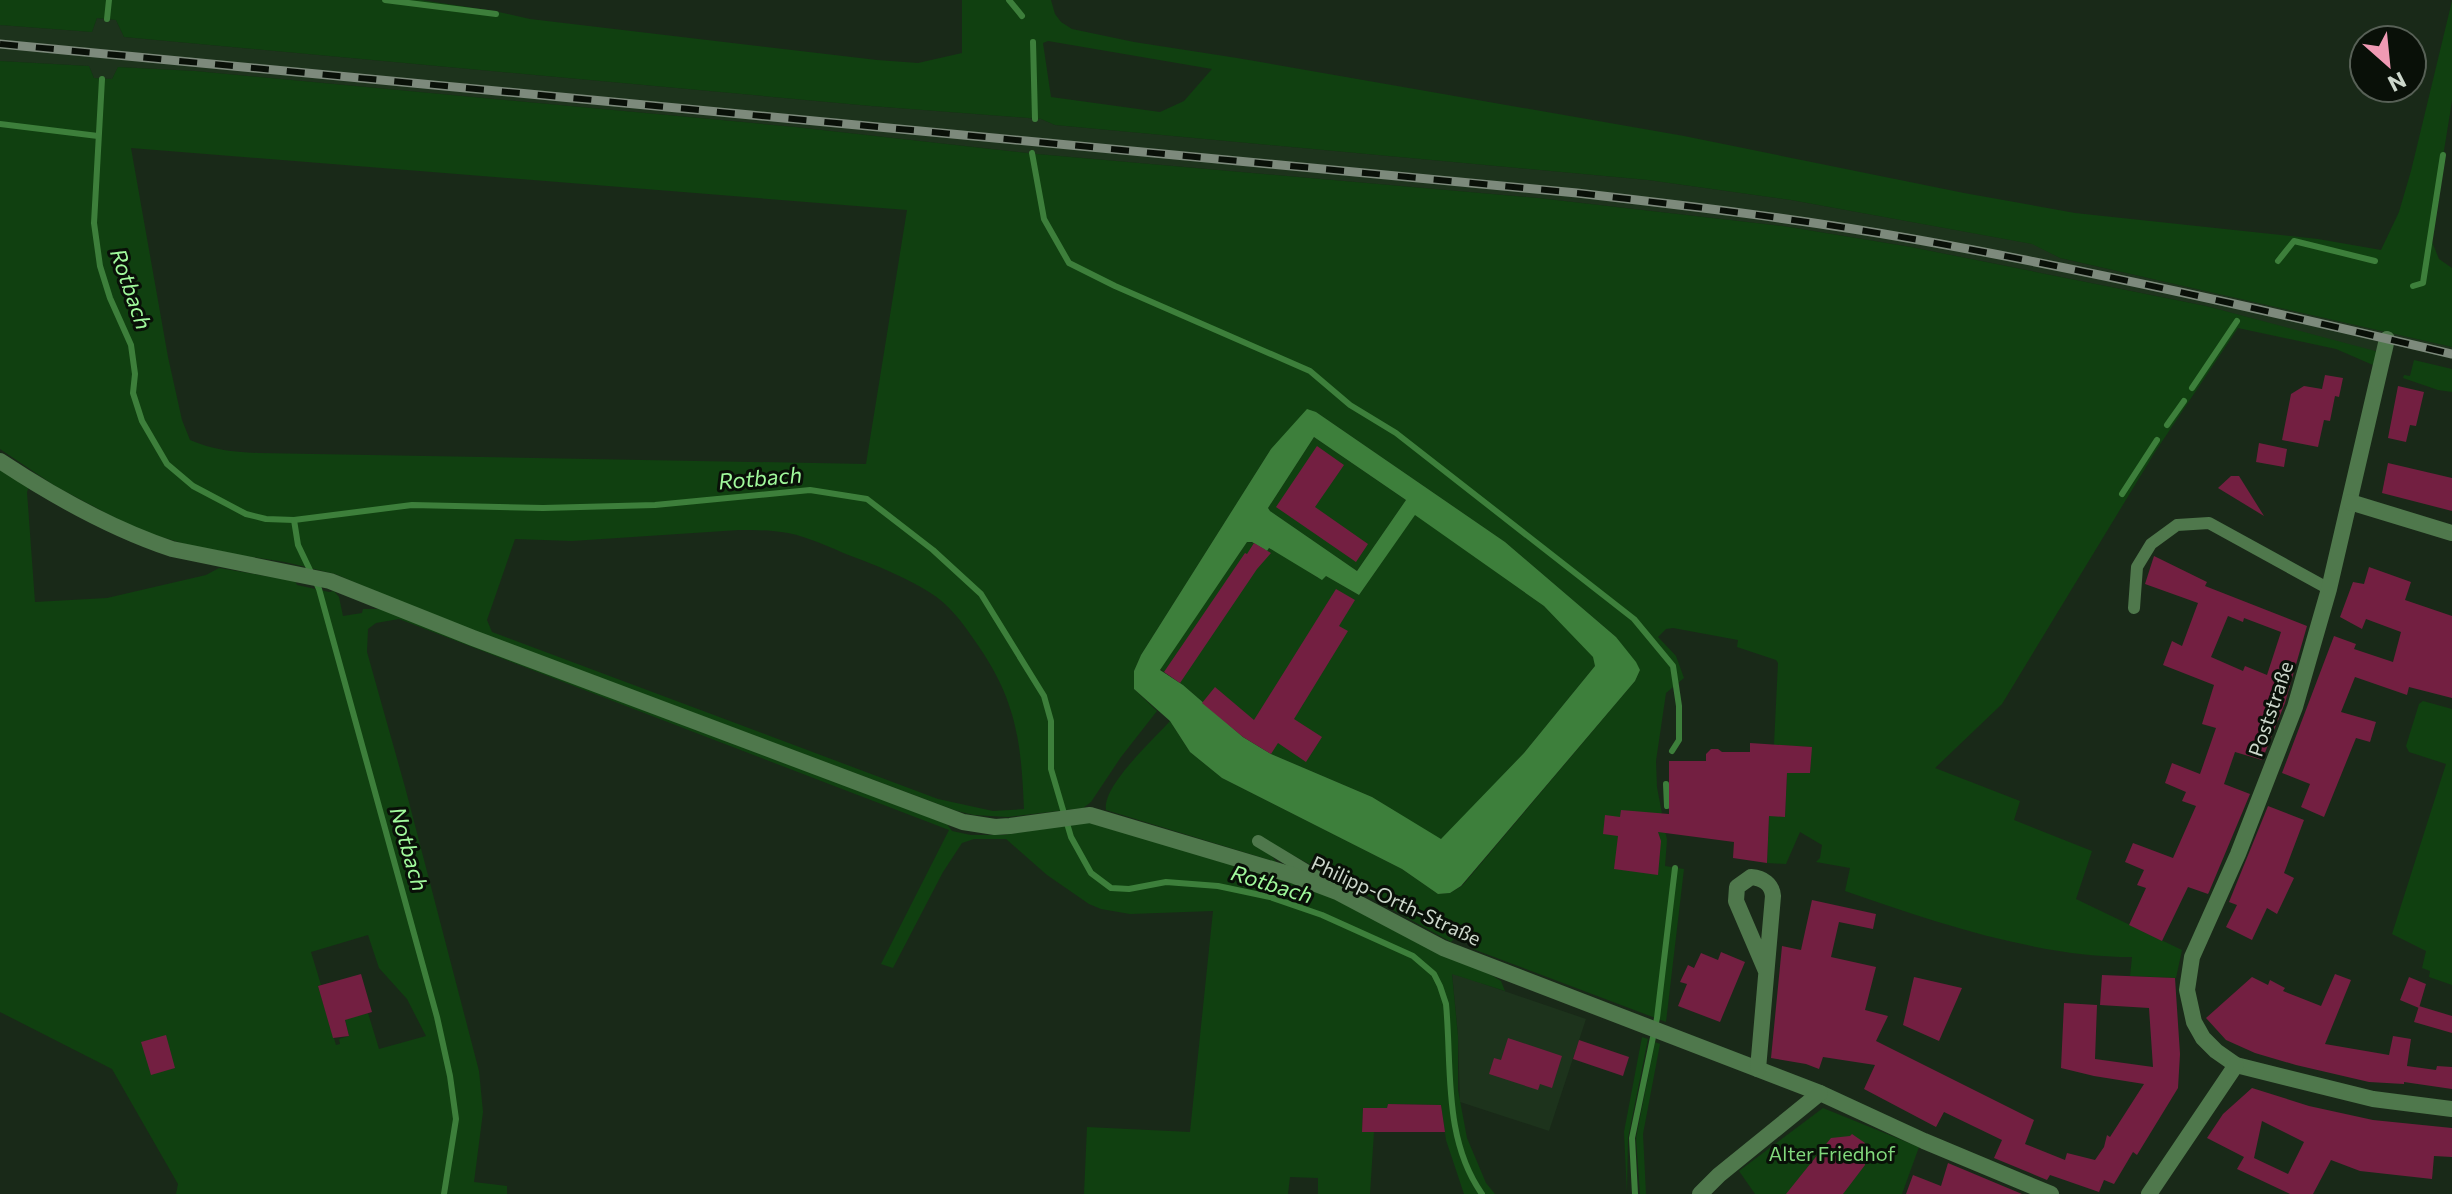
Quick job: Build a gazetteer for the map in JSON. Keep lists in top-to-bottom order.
{
  "streets": {
    "street": ["Poststraße", "Philipp-Orth-Straße"]
  },
  "water": ["Rotbach", "Notbach"],
  "parks": ["Alter Friedhof"],
  "north": "bottom right"
}
